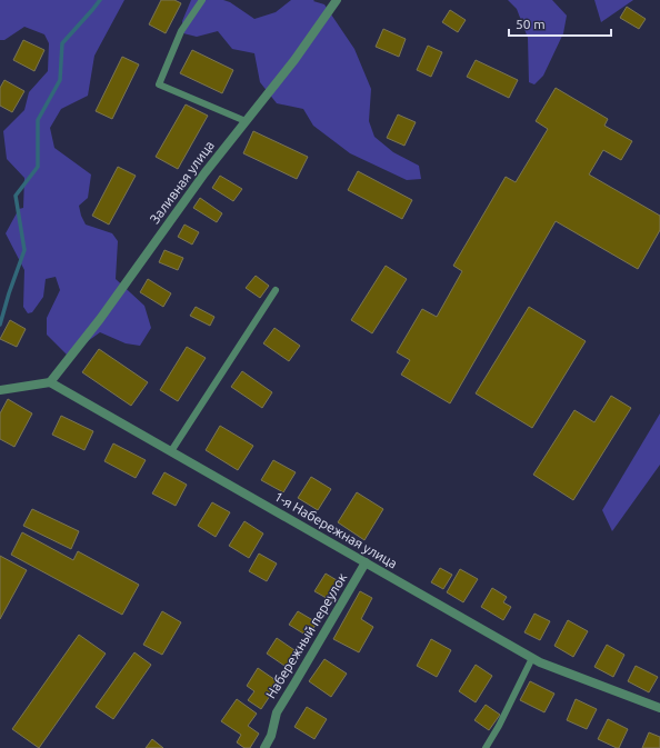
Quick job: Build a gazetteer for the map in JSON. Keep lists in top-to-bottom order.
{
  "streets": {
    "street": ["Заливная улица", "1-я Набережная улица", "Набережный переулок"]
  },
  "crossings": [
    ["Заливная улица", "1-я Набережная улица"],
    ["1-я Набережная улица", "Набережный переулок"]
  ],
  "scale_bar": "50 m"
}
